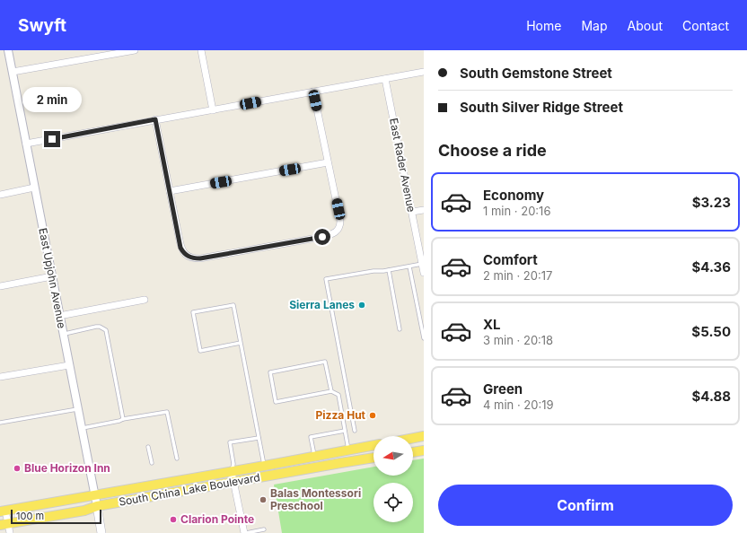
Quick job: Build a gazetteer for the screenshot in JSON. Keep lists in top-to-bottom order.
{
  "streets": {
    "main road": ["South China Lake Boulevard"],
    "street": ["East Rader Avenue", "East Upjohn Avenue"]
  },
  "crossings": [
    ["East Upjohn Avenue", "South China Lake Boulevard"]
  ],
  "places": [
    "Sierra Lanes",
    "Pizza Hut",
    "Blue Horizon Inn",
    "Balas Montessori Preschool",
    "Clarion Pointe"
  ],
  "scale_bar": "100 m",
  "north": "left",
  "page": {
    "header": "Swyft",
    "nav": [
      "Home",
      "Map",
      "About",
      "Contact"
    ],
    "banner": ["South Gemstone Street", "South Silver Ridge Street"],
    "bubble": "2 min",
    "heading": "Choose a ride",
    "list": [
      {
        "name": "Economy",
        "note": "1 min · 20:16",
        "value": "$3.23"
      },
      {
        "name": "Comfort",
        "note": "2 min · 20:17",
        "value": "$4.36"
      },
      {
        "name": "XL",
        "note": "3 min · 20:18",
        "value": "$5.50"
      },
      {
        "name": "Green",
        "note": "4 min · 20:19",
        "value": "$4.88"
      }
    ],
    "buttons": "Confirm",
    "scale": "100 m"
  }
}
